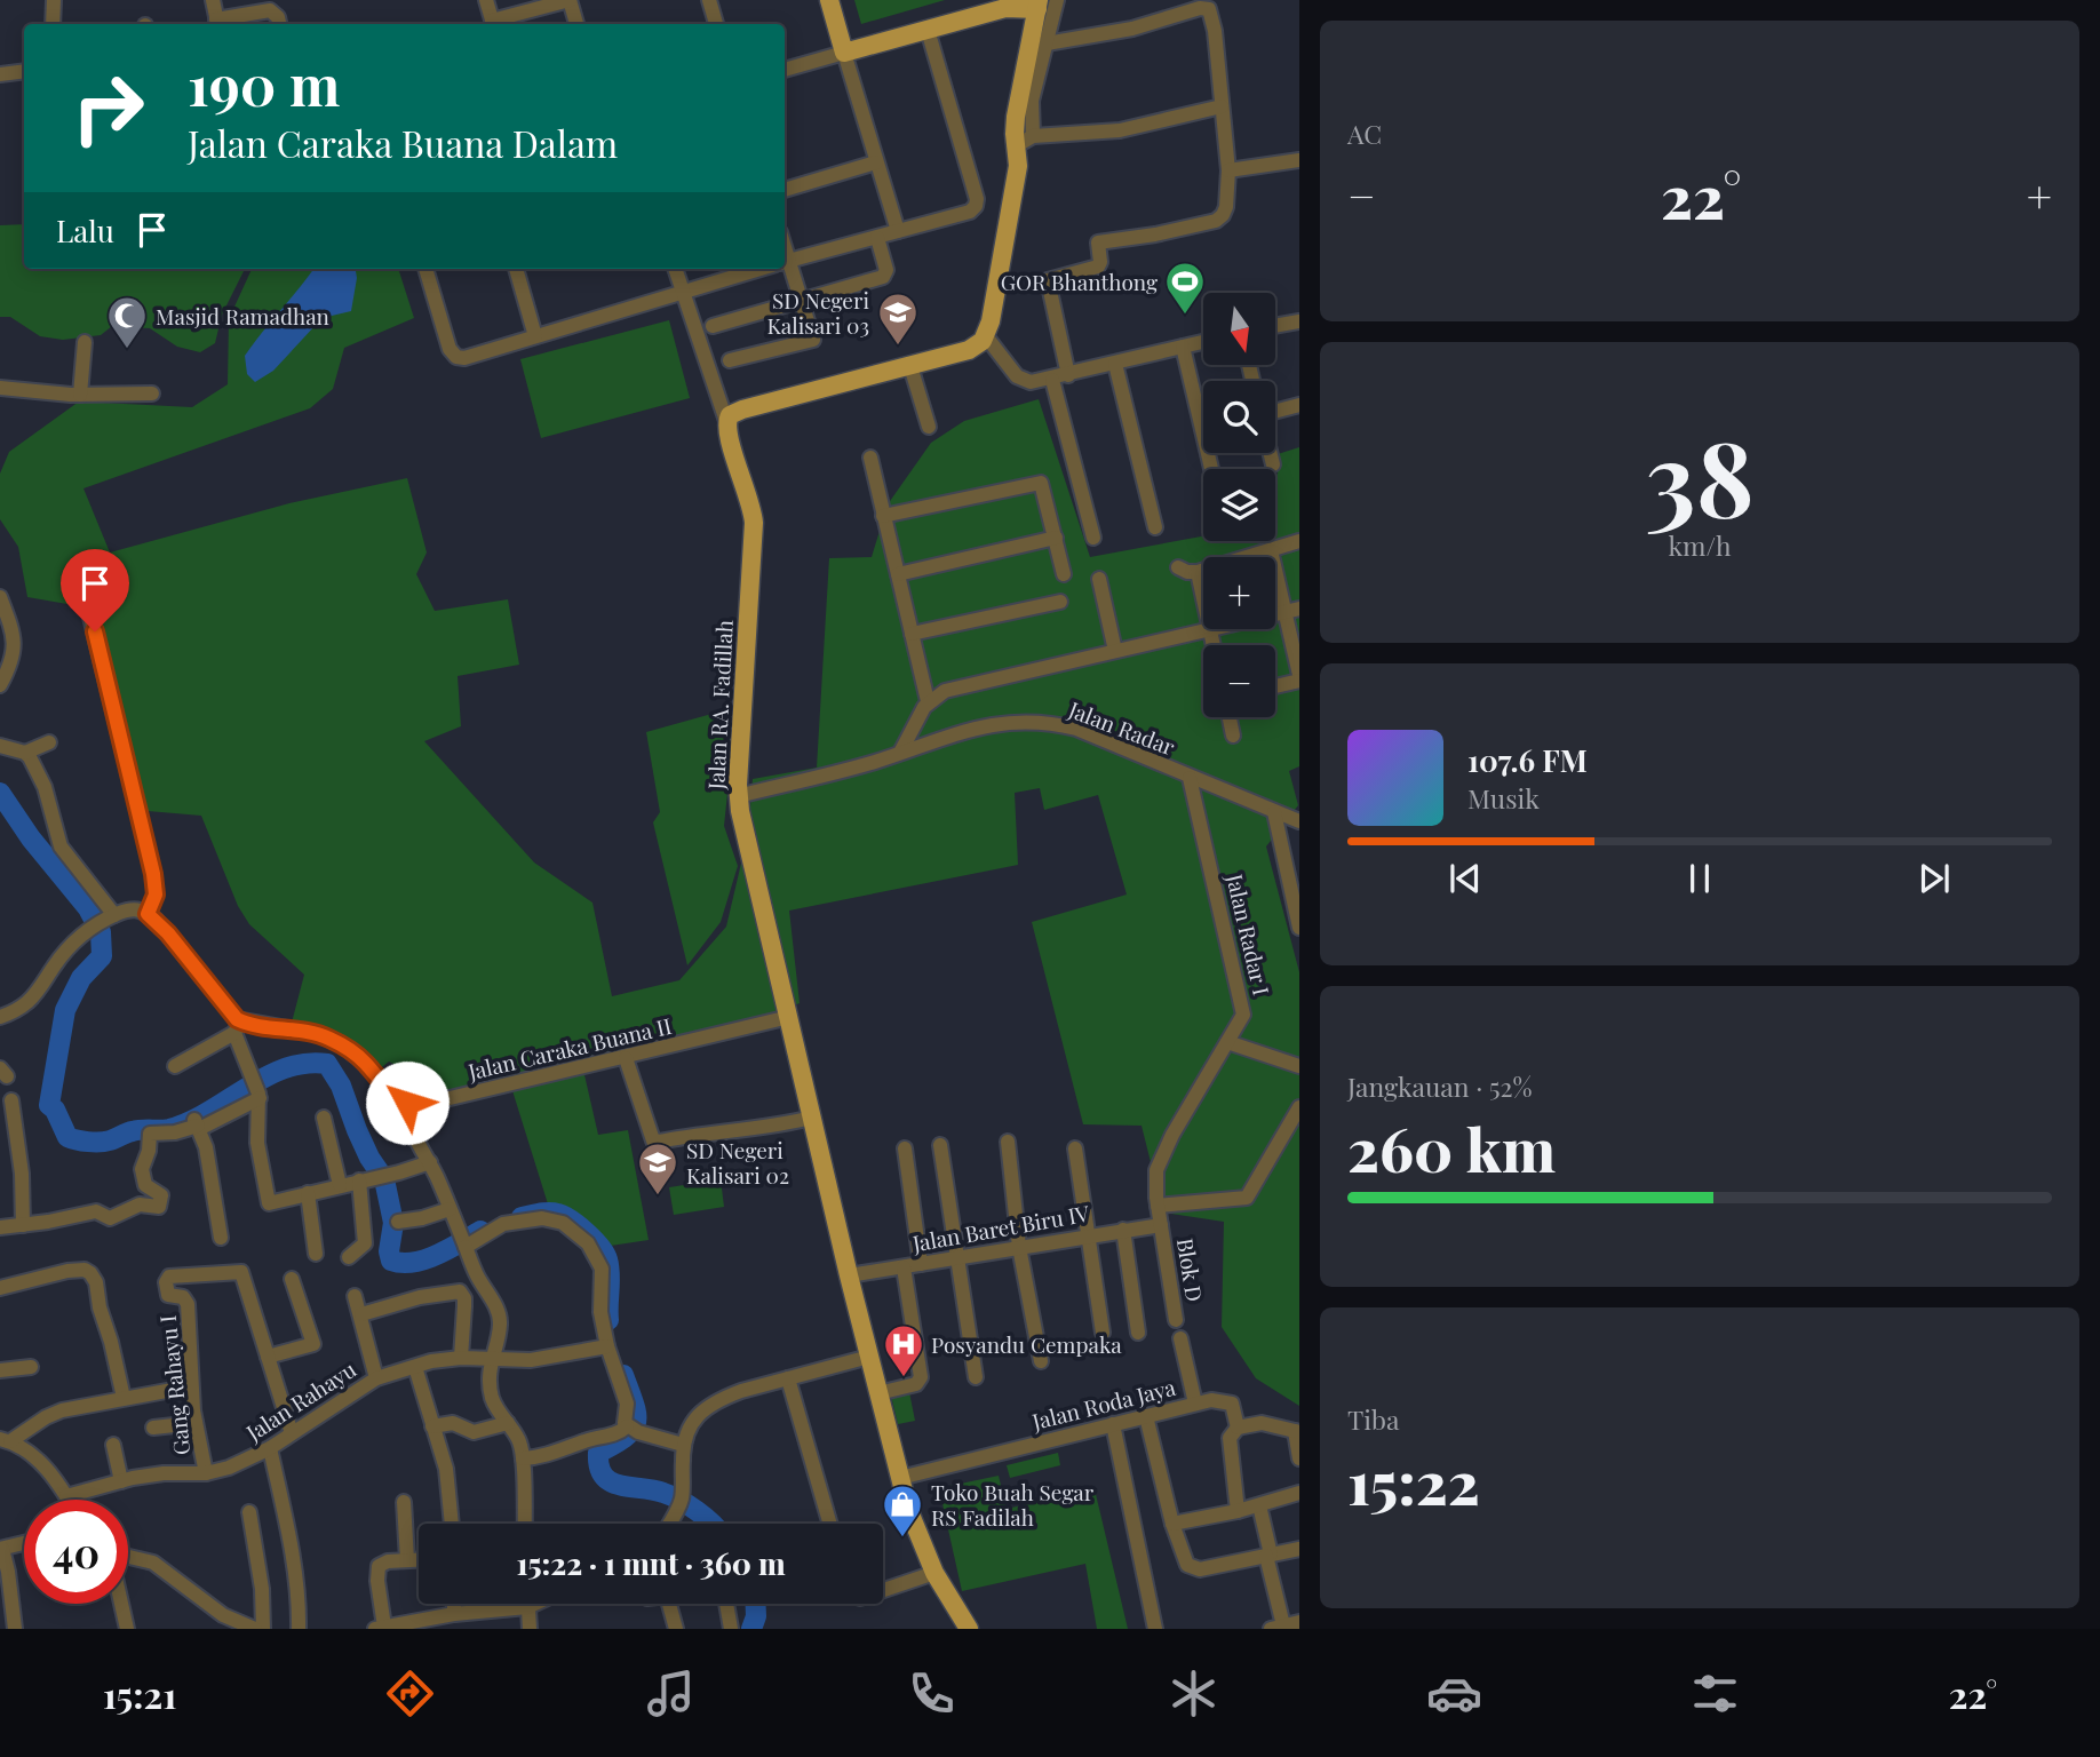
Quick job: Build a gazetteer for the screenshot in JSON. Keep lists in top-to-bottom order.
{
  "streets": {
    "main road": ["Jalan RA. Fadillah"],
    "street": [
      "Jalan Radar",
      "Jalan Radar I",
      "Jalan Caraka Buana II",
      "Jalan Baret Biru IV",
      "Blok D",
      "Gang Rahayu I",
      "Jalan Rahayu",
      "Jalan Roda Jaya"
    ]
  },
  "crossings": [
    ["Jalan RA. Fadillah", "Jalan Radar"],
    ["Jalan RA. Fadillah", "Jalan Caraka Buana II"],
    ["Jalan RA. Fadillah", "Jalan Baret Biru IV"],
    ["Jalan RA. Fadillah", "Jalan Roda Jaya"],
    ["Jalan Radar", "Jalan Radar I"],
    ["Jalan Radar I", "Jalan Baret Biru IV"],
    ["Jalan Radar I", "Blok D"],
    ["Jalan Baret Biru IV", "Blok D"],
    ["Gang Rahayu I", "Jalan Rahayu"]
  ],
  "places": {
    "sports": ["GOR Bhanthong"],
    "school or university": ["SD Negeri Kalisari 03", "SD Negeri Kalisari 02"],
    "mosque": ["Masjid Ramadhan"],
    "hospital": ["Posyandu Cempaka"],
    "shop": ["Toko Buah Segar RS Fadilah"]
  },
  "north": "bottom",
  "page": {
    "tile": [
      "AC",
      ["38", "km/h"],
      ["Jangkauan · 52%", "260 km"],
      ["Tiba", "15:22"]
    ],
    "turn": ["190 m", "Jalan Caraka Buana Dalam"],
    "heat": ["−", "22°", "+"],
    "then": "Lalu",
    "map_buttons": ["+", "−"],
    "song": ["107.6 FM", "Musik"],
    "limit": "40",
    "trip": "15:22 · 1 mnt · 360 m",
    "tabs": ["15:21", "22°"]
  }
}
